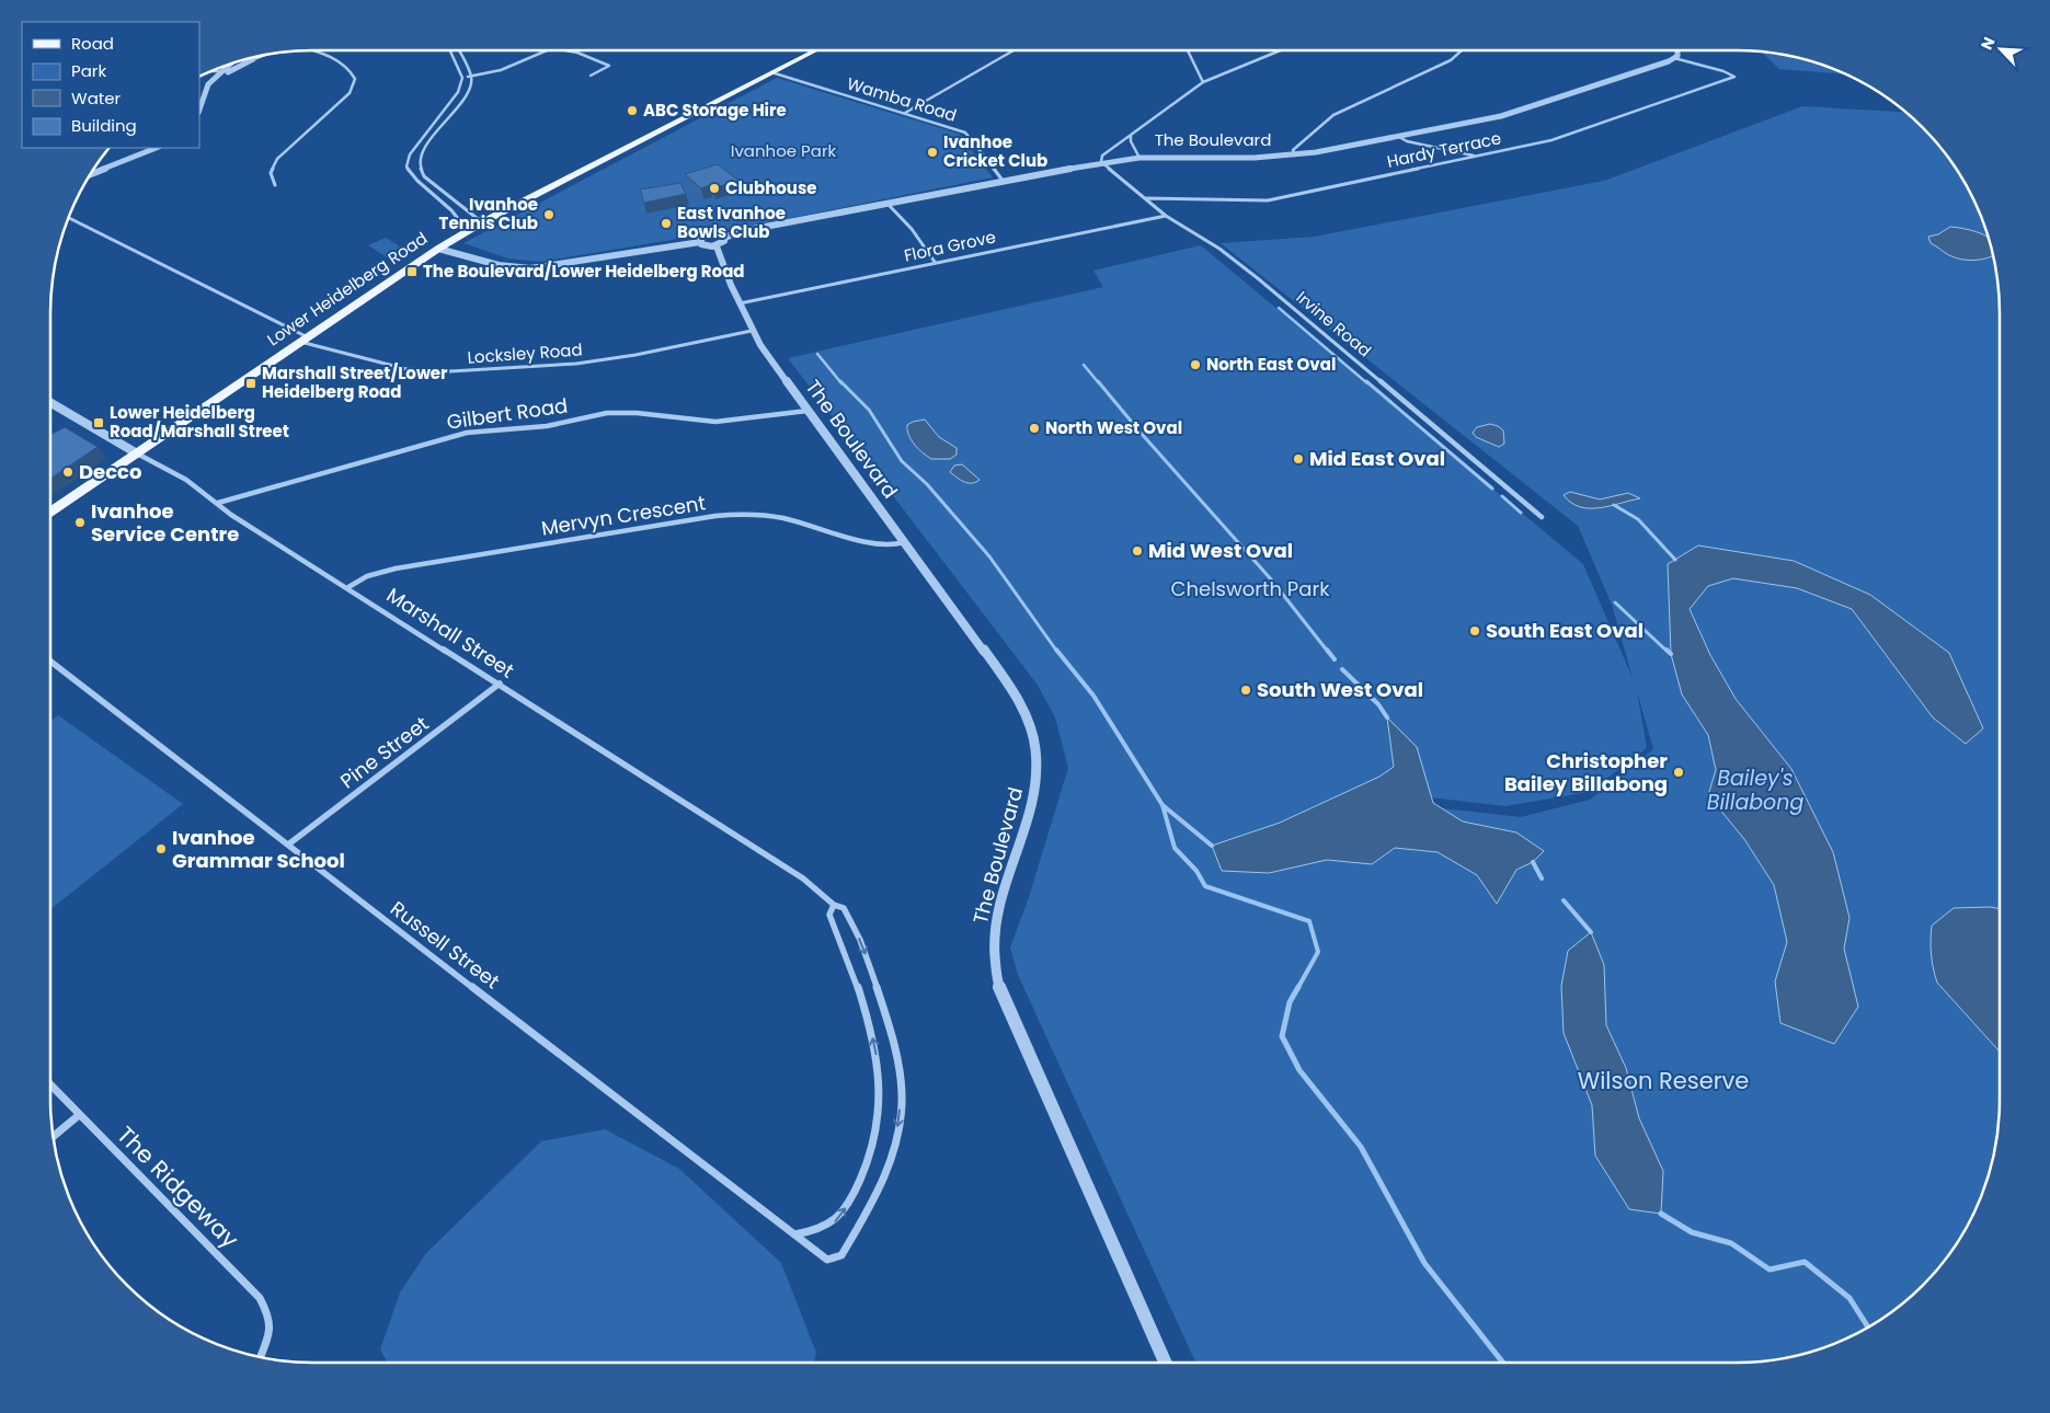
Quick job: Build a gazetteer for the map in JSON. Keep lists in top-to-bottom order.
{
  "streets": {
    "main road": ["Lower Heidelberg Road"],
    "street": [
      "Wamba Road",
      "The Boulevard",
      "Hardy Terrace",
      "Flora Grove",
      "Irvine Road",
      "Locksley Road",
      "Gilbert Road",
      "Mervyn Crescent",
      "Marshall Street",
      "Pine Street",
      "Russell Street",
      "The Ridgeway"
    ]
  },
  "crossings": [
    ["Wamba Road", "The Boulevard"],
    ["Wamba Road", "Lower Heidelberg Road"],
    ["The Boulevard", "Hardy Terrace"],
    ["The Boulevard", "Flora Grove"],
    ["The Boulevard", "Irvine Road"],
    ["The Boulevard", "Locksley Road"],
    ["The Boulevard", "Gilbert Road"],
    ["The Boulevard", "Mervyn Crescent"],
    ["Hardy Terrace", "Irvine Road"],
    ["Flora Grove", "Irvine Road"],
    ["Lower Heidelberg Road", "Locksley Road"],
    ["Lower Heidelberg Road", "Marshall Street"],
    ["Gilbert Road", "Marshall Street"],
    ["Mervyn Crescent", "Marshall Street"],
    ["Marshall Street", "Pine Street"],
    ["Marshall Street", "Russell Street"],
    ["Pine Street", "Russell Street"]
  ],
  "water": ["Bailey's Billabong"],
  "parks": ["Ivanhoe Park", "Chelsworth Park", "Wilson Reserve"],
  "places": {
    "other": [
      "ABC Storage Hire",
      "Ivanhoe Cricket Club",
      "Clubhouse",
      "Ivanhoe Tennis Club",
      "East Ivanhoe Bowls Club",
      "North East Oval",
      "North West Oval",
      "Mid East Oval",
      "Decco",
      "Ivanhoe Service Centre",
      "Mid West Oval",
      "South East Oval",
      "South West Oval",
      "Christopher Bailey Billabong",
      "Ivanhoe Grammar School"
    ],
    "transit": ["The Boulevard/Lower Heidelberg Road", "Marshall Street/Lower Heidelberg Road", "Lower Heidelberg Road/Marshall Street"]
  },
  "legend": [
    "Road",
    "Park",
    "Water",
    "Building"
  ],
  "north": "top left"
}
